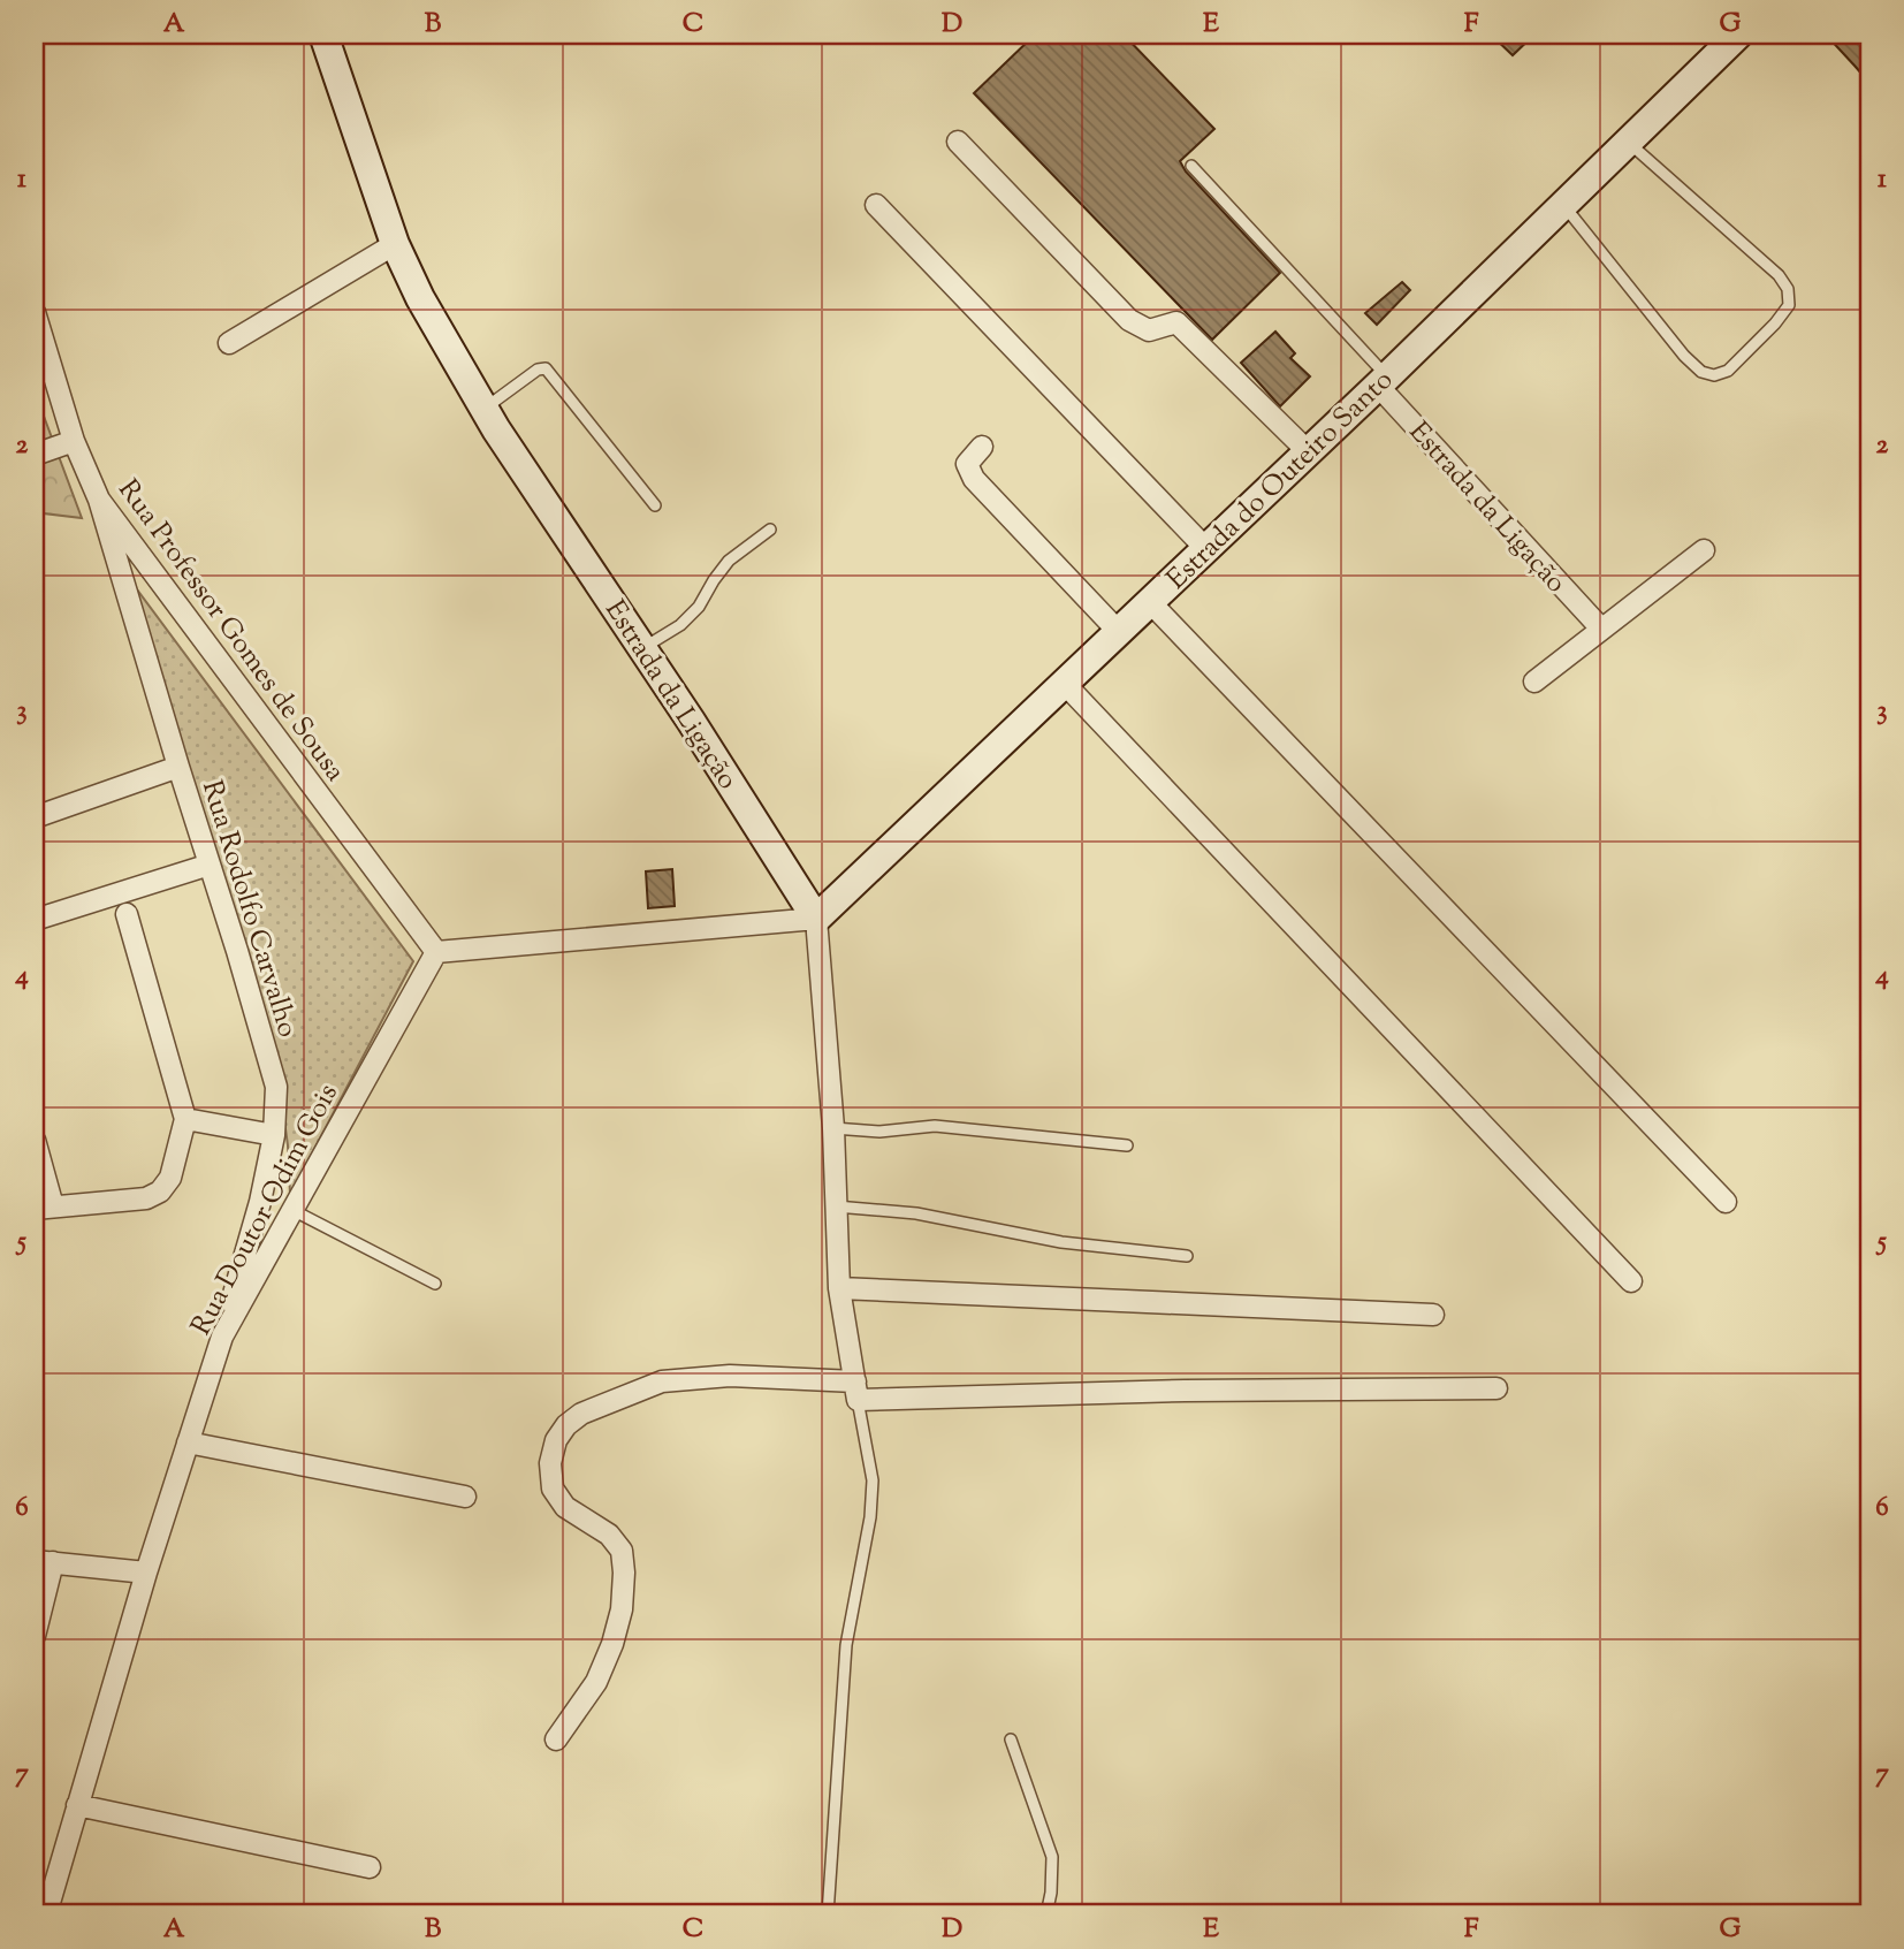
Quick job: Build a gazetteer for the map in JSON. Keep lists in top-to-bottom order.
{
  "streets": {
    "street": [
      "Estrada do Outeiro Santo",
      "Estrada da Ligação",
      "Rua Professor Gomes de Sousa",
      "Rua Rodolfo Carvalho",
      "Rua Doutor Odim Gois"
    ]
  },
  "crossings": [
    ["Estrada do Outeiro Santo", "Estrada da Ligação"],
    ["Rua Professor Gomes de Sousa", "Rua Rodolfo Carvalho"],
    ["Rua Professor Gomes de Sousa", "Rua Doutor Odim Gois"],
    ["Rua Rodolfo Carvalho", "Rua Doutor Odim Gois"]
  ],
  "grid": {
    "columns": [
      "A",
      "B",
      "C",
      "D",
      "E",
      "F",
      "G"
    ],
    "rows": [
      "1",
      "2",
      "3",
      "4",
      "5",
      "6",
      "7"
    ]
  }
}
